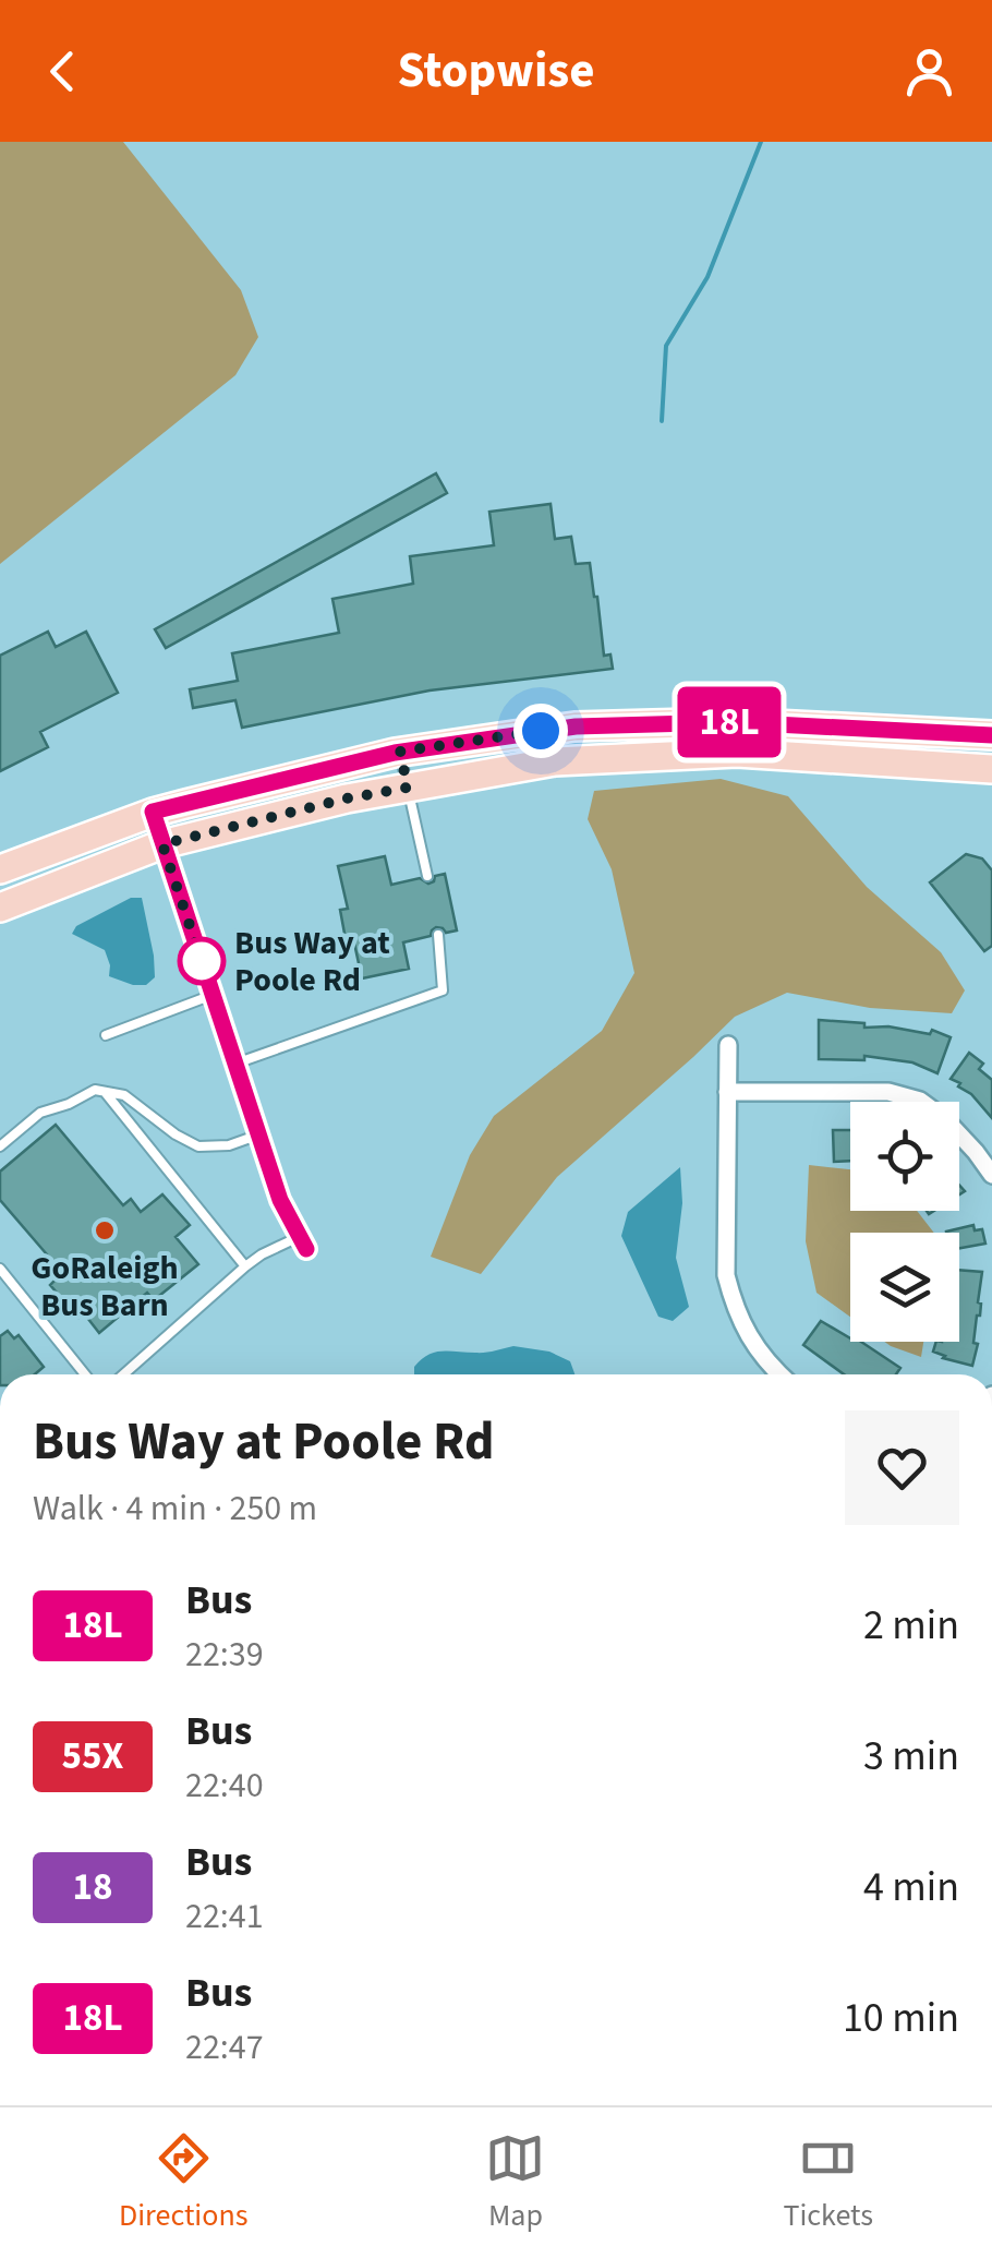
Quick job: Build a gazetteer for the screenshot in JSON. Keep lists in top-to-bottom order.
{
  "places": ["Bus Way at Poole Rd", "GoRaleigh Bus Barn"],
  "lines": ["bus line 18L"],
  "page": {
    "header": "Stopwise",
    "on_map": "18L",
    "heading": ["Bus Way at Poole Rd", "Walk · 4 min · 250 m"],
    "list": [
      {
        "mark": "18L",
        "name": "Bus",
        "note": "22:39",
        "value": "2 min"
      },
      {
        "mark": "55X",
        "name": "Bus",
        "note": "22:40",
        "value": "3 min"
      },
      {
        "mark": "18",
        "name": "Bus",
        "note": "22:41",
        "value": "4 min"
      },
      {
        "mark": "18L",
        "name": "Bus",
        "note": "22:47",
        "value": "10 min"
      }
    ],
    "tabs": ["Directions", "Map", "Tickets"]
  }
}
